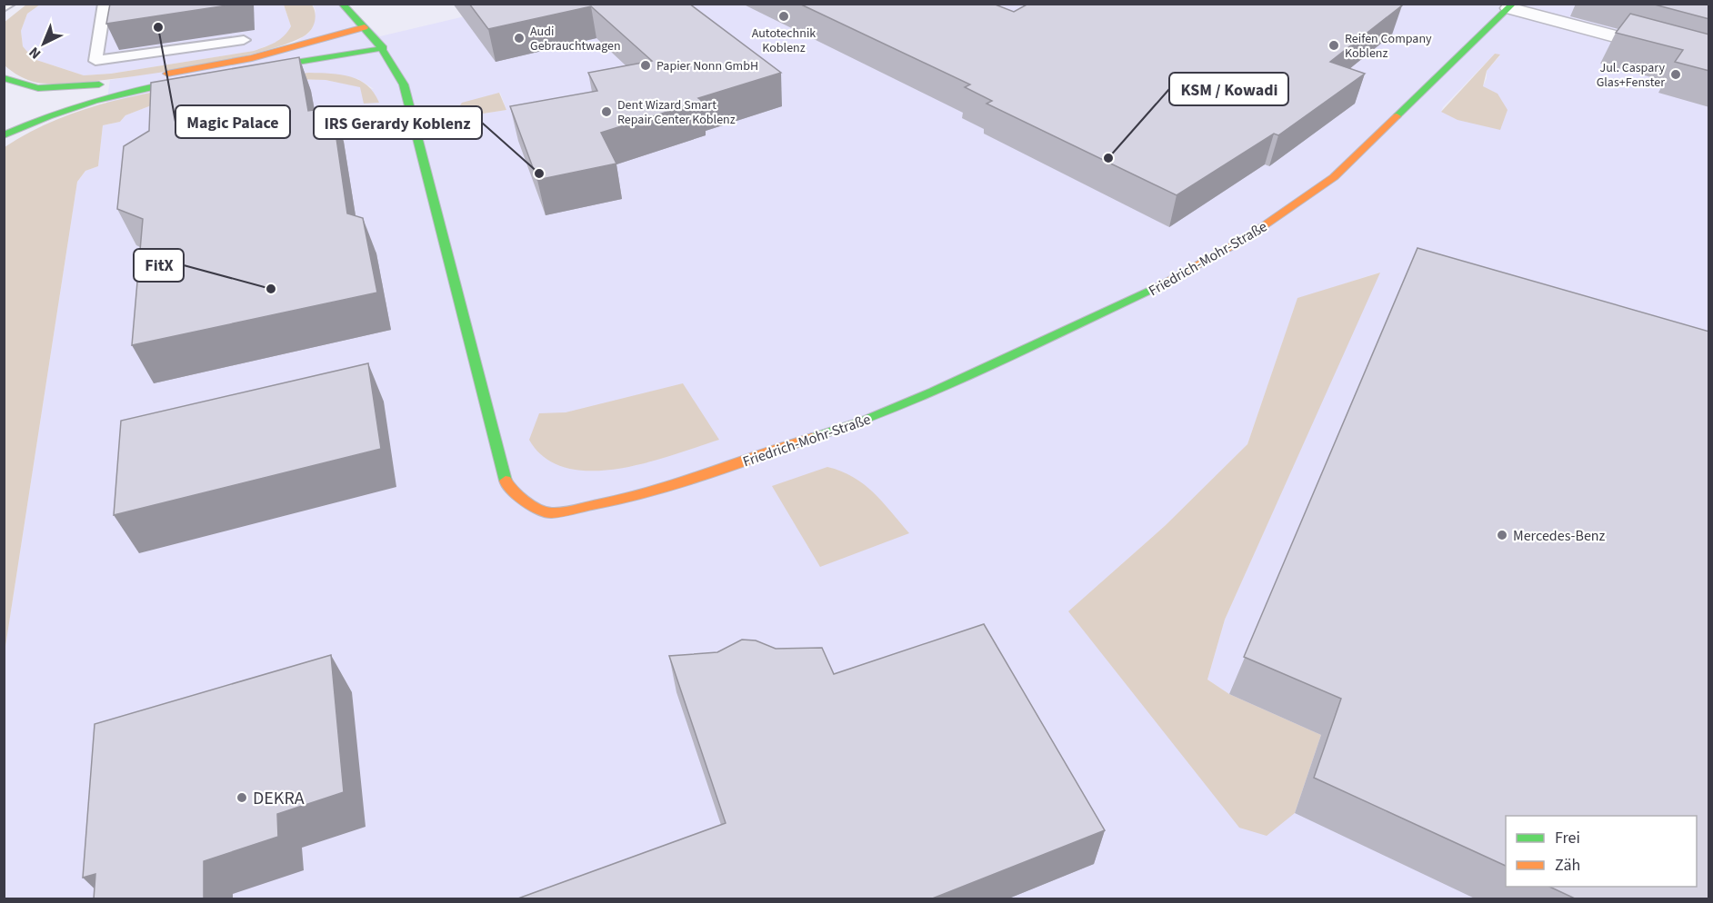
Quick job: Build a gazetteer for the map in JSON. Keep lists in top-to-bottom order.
{
  "streets": {
    "main road": ["Friedrich-Mohr-Straße"]
  },
  "places": [
    "Autotechnik Koblenz",
    "Magic Palace",
    "Audi Gebrauchtwagen",
    "Reifen Company Koblenz",
    "Papier Nonn GmbH",
    "Jul. Caspary Glas+Fenster",
    "Dent Wizard Smart Repair Center Koblenz",
    "KSM / Kowadi",
    "IRS Gerardy Koblenz",
    "FitX",
    "Mercedes-Benz",
    "DEKRA"
  ],
  "legend": ["Frei", "Zäh"],
  "north": "bottom left"
}
